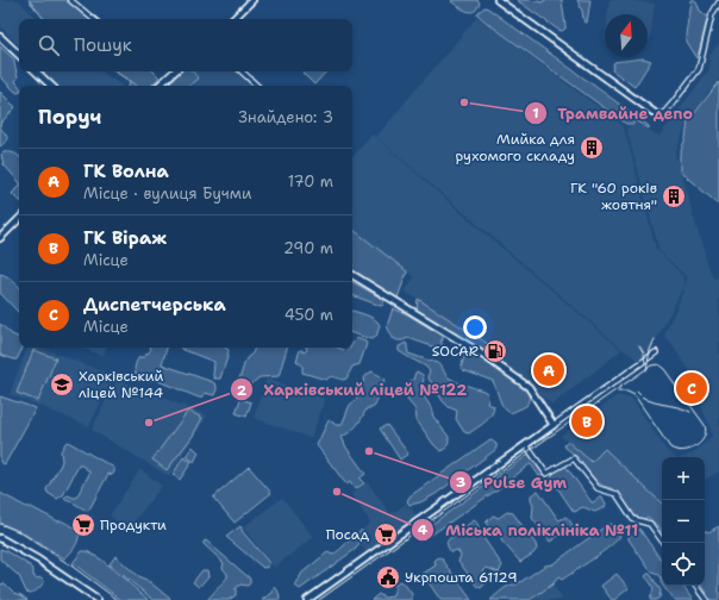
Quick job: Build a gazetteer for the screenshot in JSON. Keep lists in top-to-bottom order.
{
  "places": {
    "other": [
      "Трамвайне депо",
      "Харківський ліцей №122",
      "Pulse Gym",
      "Міська поліклініка №11"
    ],
    "building": ["Мийка для рухомого складу", "ГК \"60 років жовтня\""],
    "fuel station": ["SOCAR"],
    "school or university": ["Харківський ліцей №144"],
    "supermarket": ["Продукти", "Посад"],
    "public building": ["Укрпошта 61129"]
  },
  "north": "top",
  "page": {
    "search": "Пошук",
    "heading": ["Поруч", "Знайдено: 3"],
    "list": [
      {
        "mark": "A",
        "name": "ГК Волна",
        "note": "Місце · вулиця Бучми",
        "value": "170 m"
      },
      {
        "mark": "B",
        "name": "ГК Віраж",
        "note": "Місце",
        "value": "290 m"
      },
      {
        "mark": "C",
        "name": "Диспетчерська",
        "note": "Місце",
        "value": "450 m"
      }
    ],
    "pins": ["A", "C", "B"],
    "map_buttons": ["+", "−"]
  }
}
